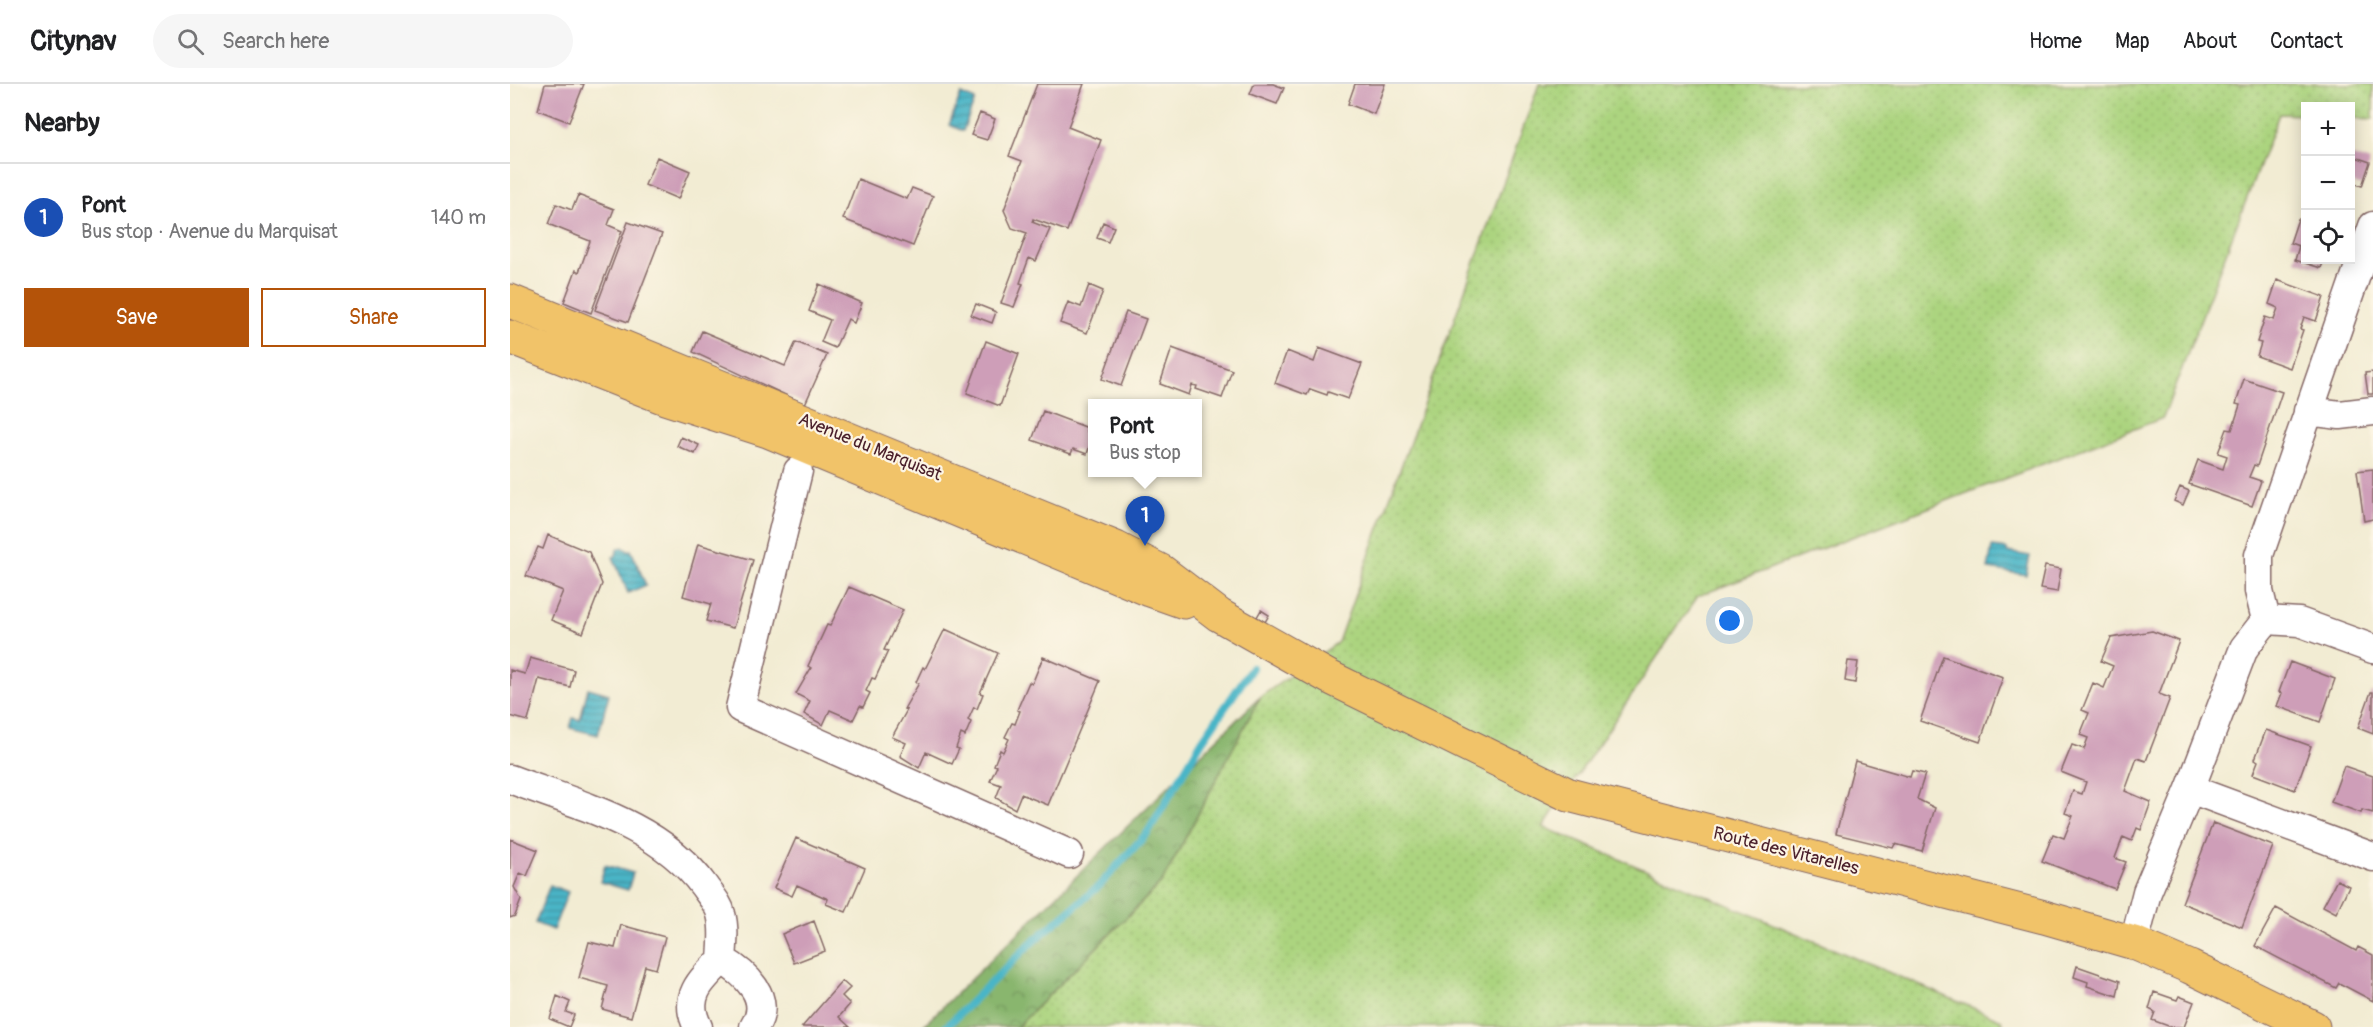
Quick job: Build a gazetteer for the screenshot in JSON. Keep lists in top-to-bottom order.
{
  "streets": {
    "main road": ["Avenue du Marquisat", "Route des Vitarelles"]
  },
  "crossings": [
    ["Avenue du Marquisat", "Route des Vitarelles"]
  ],
  "page": {
    "header": "Citynav",
    "search": "Search here",
    "nav": [
      "Home",
      "Map",
      "About",
      "Contact"
    ],
    "heading": "Nearby",
    "map_buttons": ["+", "−"],
    "list": [
      {
        "mark": "1",
        "name": "Pont",
        "note": "Bus stop · Avenue du Marquisat",
        "value": "140 m"
      }
    ],
    "buttons": ["Save", "Share"],
    "popup": ["Pont", "Bus stop"],
    "pins": "1"
  }
}
